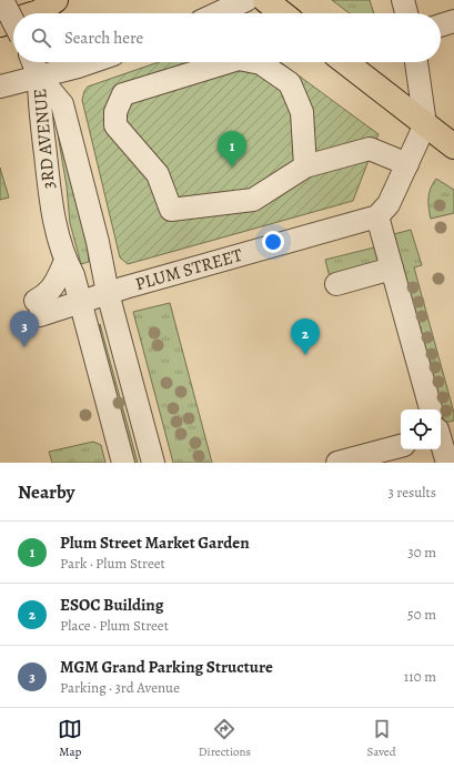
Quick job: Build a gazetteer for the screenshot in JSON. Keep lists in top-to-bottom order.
{
  "streets": {
    "street": ["3RD AVENUE", "PLUM STREET"]
  },
  "crossings": [
    ["3RD AVENUE", "PLUM STREET"]
  ],
  "page": {
    "search": "Search here",
    "pins": ["1", "3", "2"],
    "heading": ["Nearby", "3 results"],
    "list": [
      {
        "mark": "1",
        "name": "Plum Street Market Garden",
        "note": "Park · Plum Street",
        "value": "30 m"
      },
      {
        "mark": "2",
        "name": "ESOC Building",
        "note": "Place · Plum Street",
        "value": "50 m"
      },
      {
        "mark": "3",
        "name": "MGM Grand Parking Structure",
        "note": "Parking · 3rd Avenue",
        "value": "110 m"
      }
    ],
    "nav": ["Map", "Directions", "Saved"]
  }
}
